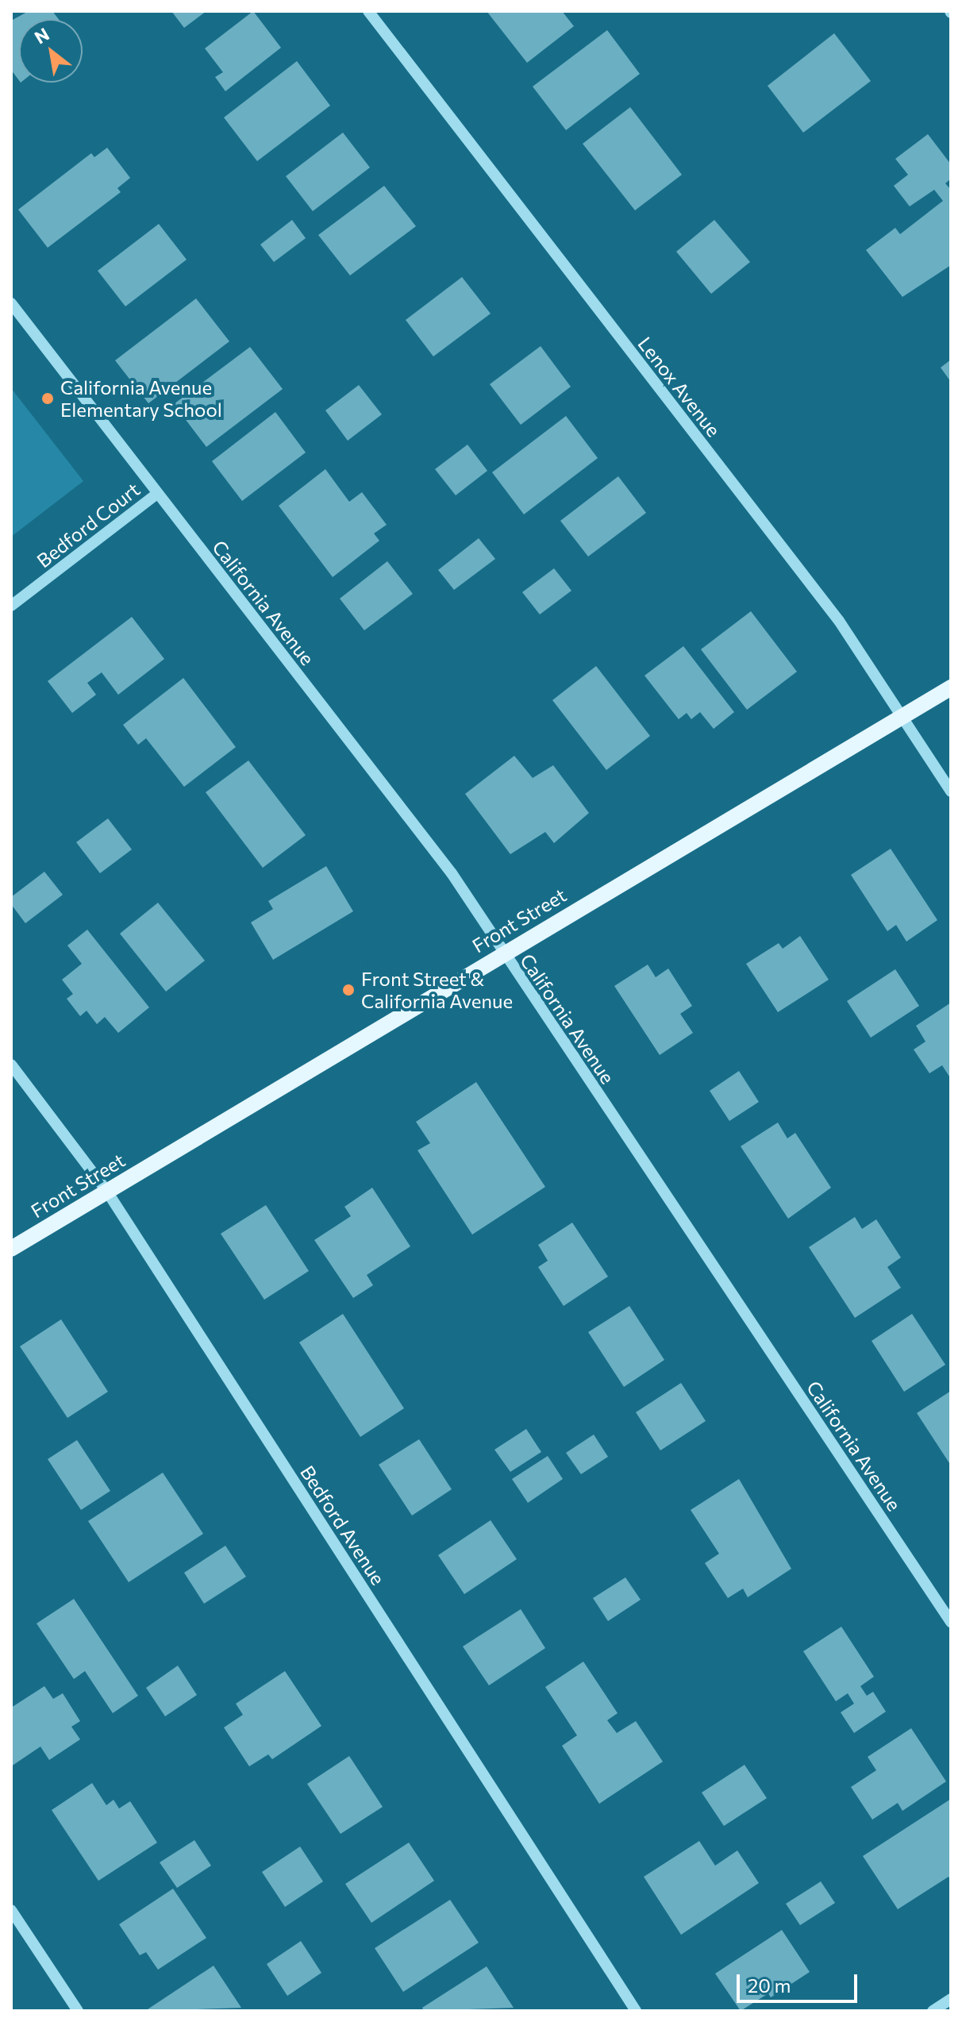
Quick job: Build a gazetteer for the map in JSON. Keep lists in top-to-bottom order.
{
  "streets": {
    "main road": ["Front Street"],
    "street": [
      "Lenox Avenue",
      "Bedford Court",
      "California Avenue",
      "Bedford Avenue"
    ]
  },
  "crossings": [
    ["Lenox Avenue", "Front Street"],
    ["Bedford Court", "California Avenue"],
    ["California Avenue", "Front Street"],
    ["Front Street", "Bedford Avenue"]
  ],
  "places": ["California Avenue Elementary School", "Front Street & California Avenue"],
  "scale_bar": "20 m",
  "north": "top left"
}
